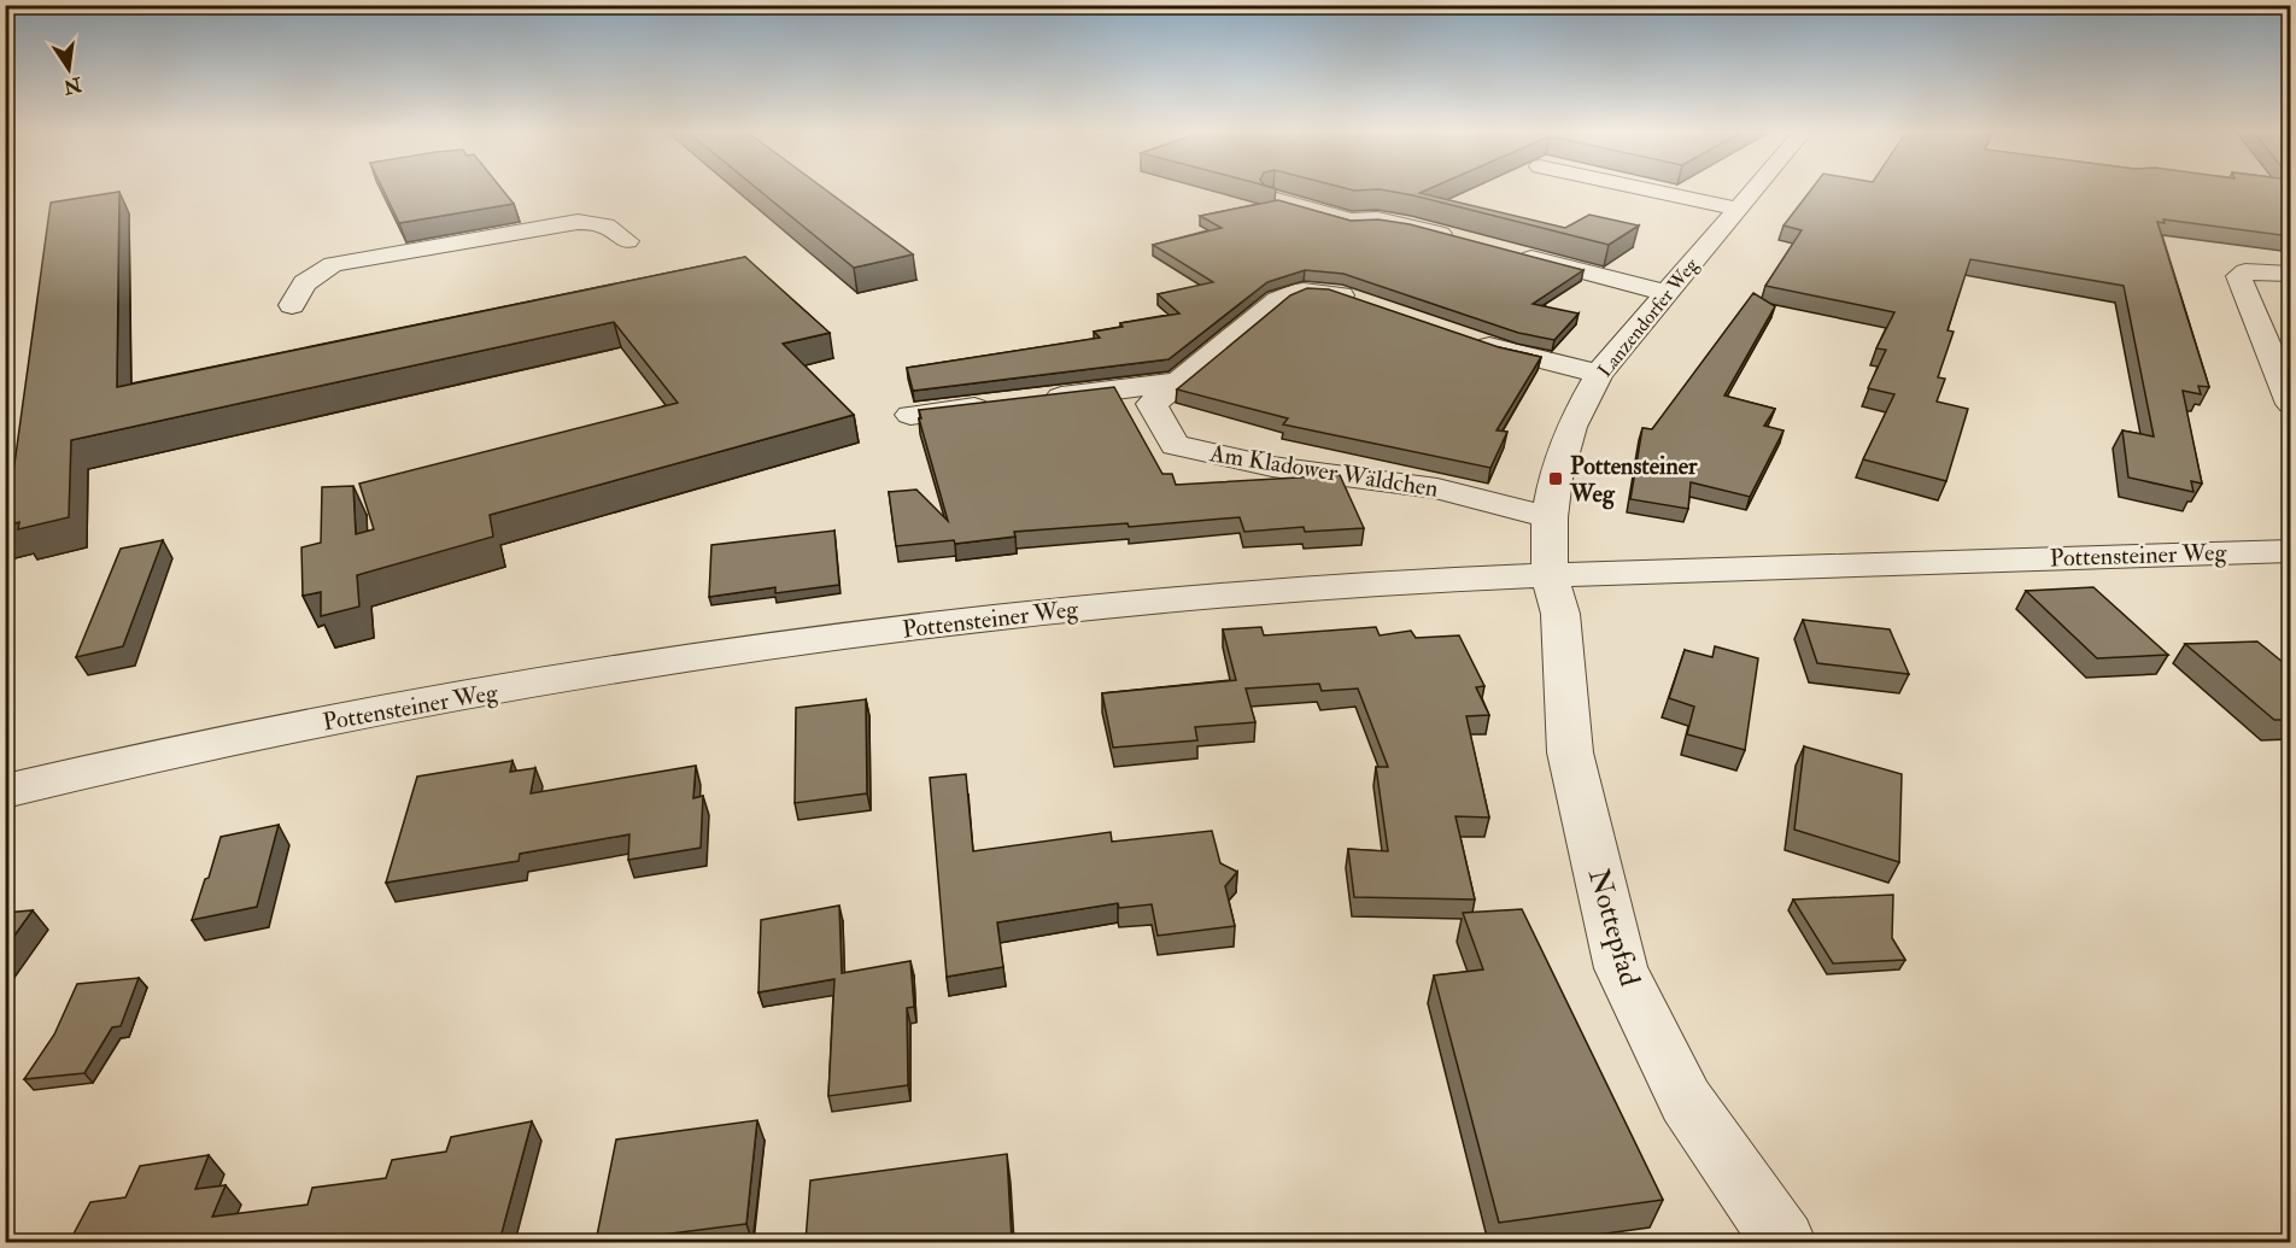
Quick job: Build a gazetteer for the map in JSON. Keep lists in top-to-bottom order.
{
  "streets": {
    "street": [
      "Lanzendorfer Weg",
      "Am Kladower Wäldchen",
      "Pottensteiner Weg",
      "Nottepfad"
    ]
  },
  "crossings": [
    ["Lanzendorfer Weg", "Am Kladower Wäldchen"],
    ["Lanzendorfer Weg", "Pottensteiner Weg"],
    ["Lanzendorfer Weg", "Nottepfad"],
    ["Pottensteiner Weg", "Nottepfad"]
  ],
  "places": {
    "transit": ["Pottensteiner Weg"]
  },
  "north": "bottom"
}
